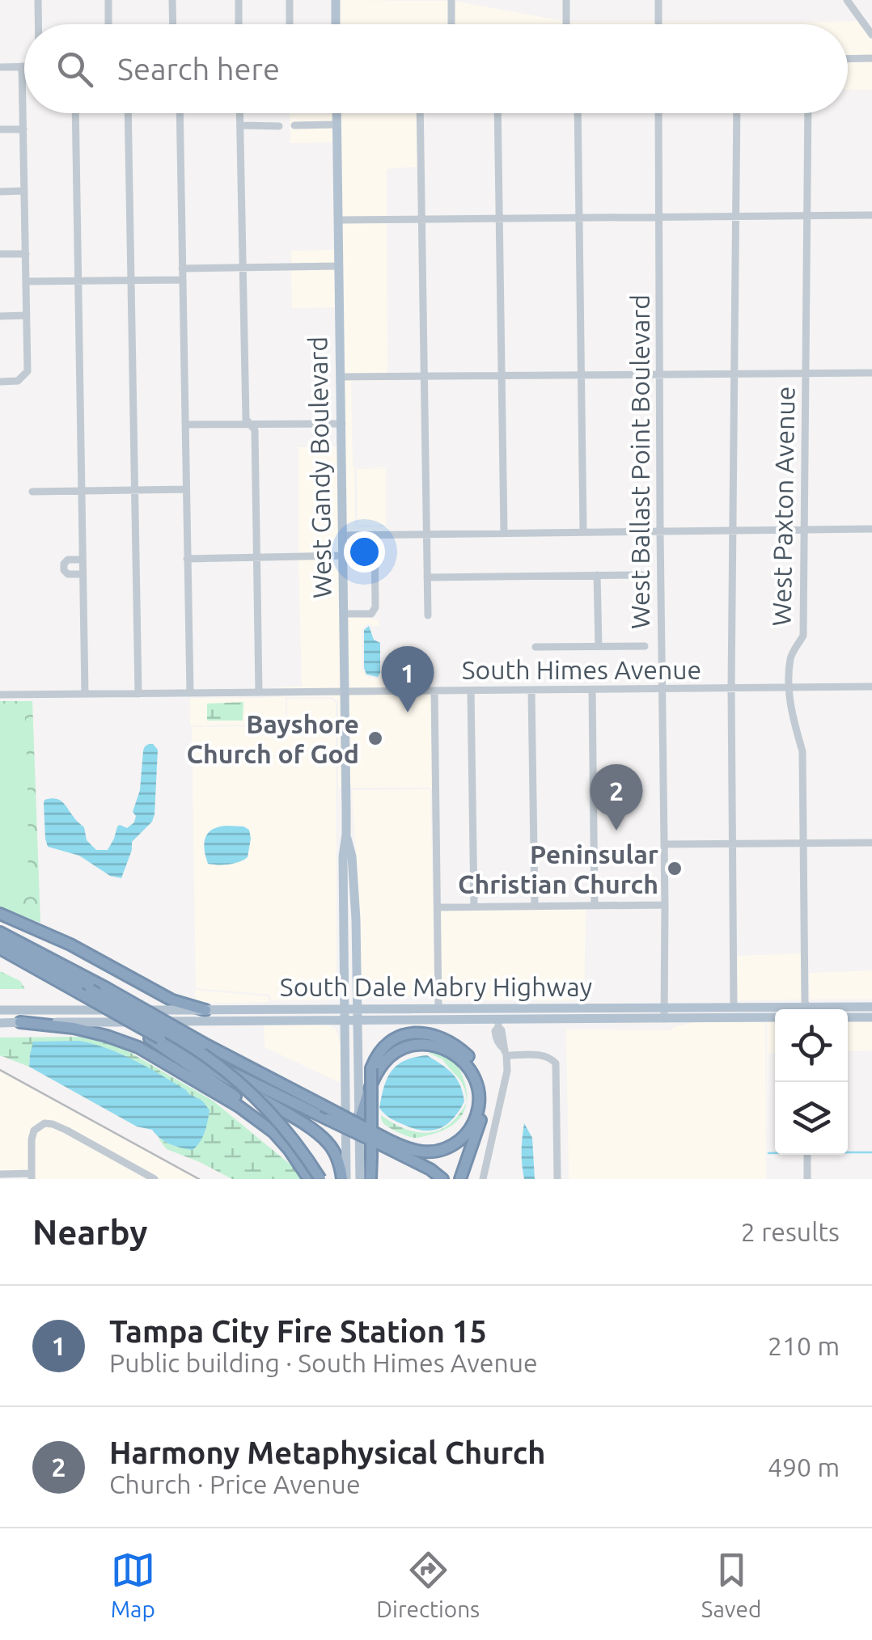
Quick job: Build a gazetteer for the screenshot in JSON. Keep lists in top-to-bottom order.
{
  "streets": {
    "main road": ["West Gandy Boulevard", "South Dale Mabry Highway"],
    "street": ["West Ballast Point Boulevard", "West Paxton Avenue", "South Himes Avenue"]
  },
  "crossings": [
    ["West Ballast Point Boulevard", "South Himes Avenue"],
    ["West Ballast Point Boulevard", "South Dale Mabry Highway"],
    ["West Gandy Boulevard", "South Himes Avenue"],
    ["West Gandy Boulevard", "South Dale Mabry Highway"],
    ["West Paxton Avenue", "South Himes Avenue"]
  ],
  "places": ["Bayshore Church of God", "Peninsular Christian Church"],
  "page": {
    "search": "Search here",
    "pins": ["1", "2"],
    "heading": ["Nearby", "2 results"],
    "list": [
      {
        "mark": "1",
        "name": "Tampa City Fire Station 15",
        "note": "Public building · South Himes Avenue",
        "value": "210 m"
      },
      {
        "mark": "2",
        "name": "Harmony Metaphysical Church",
        "note": "Church · Price Avenue",
        "value": "490 m"
      }
    ],
    "nav": ["Map", "Directions", "Saved"]
  }
}
